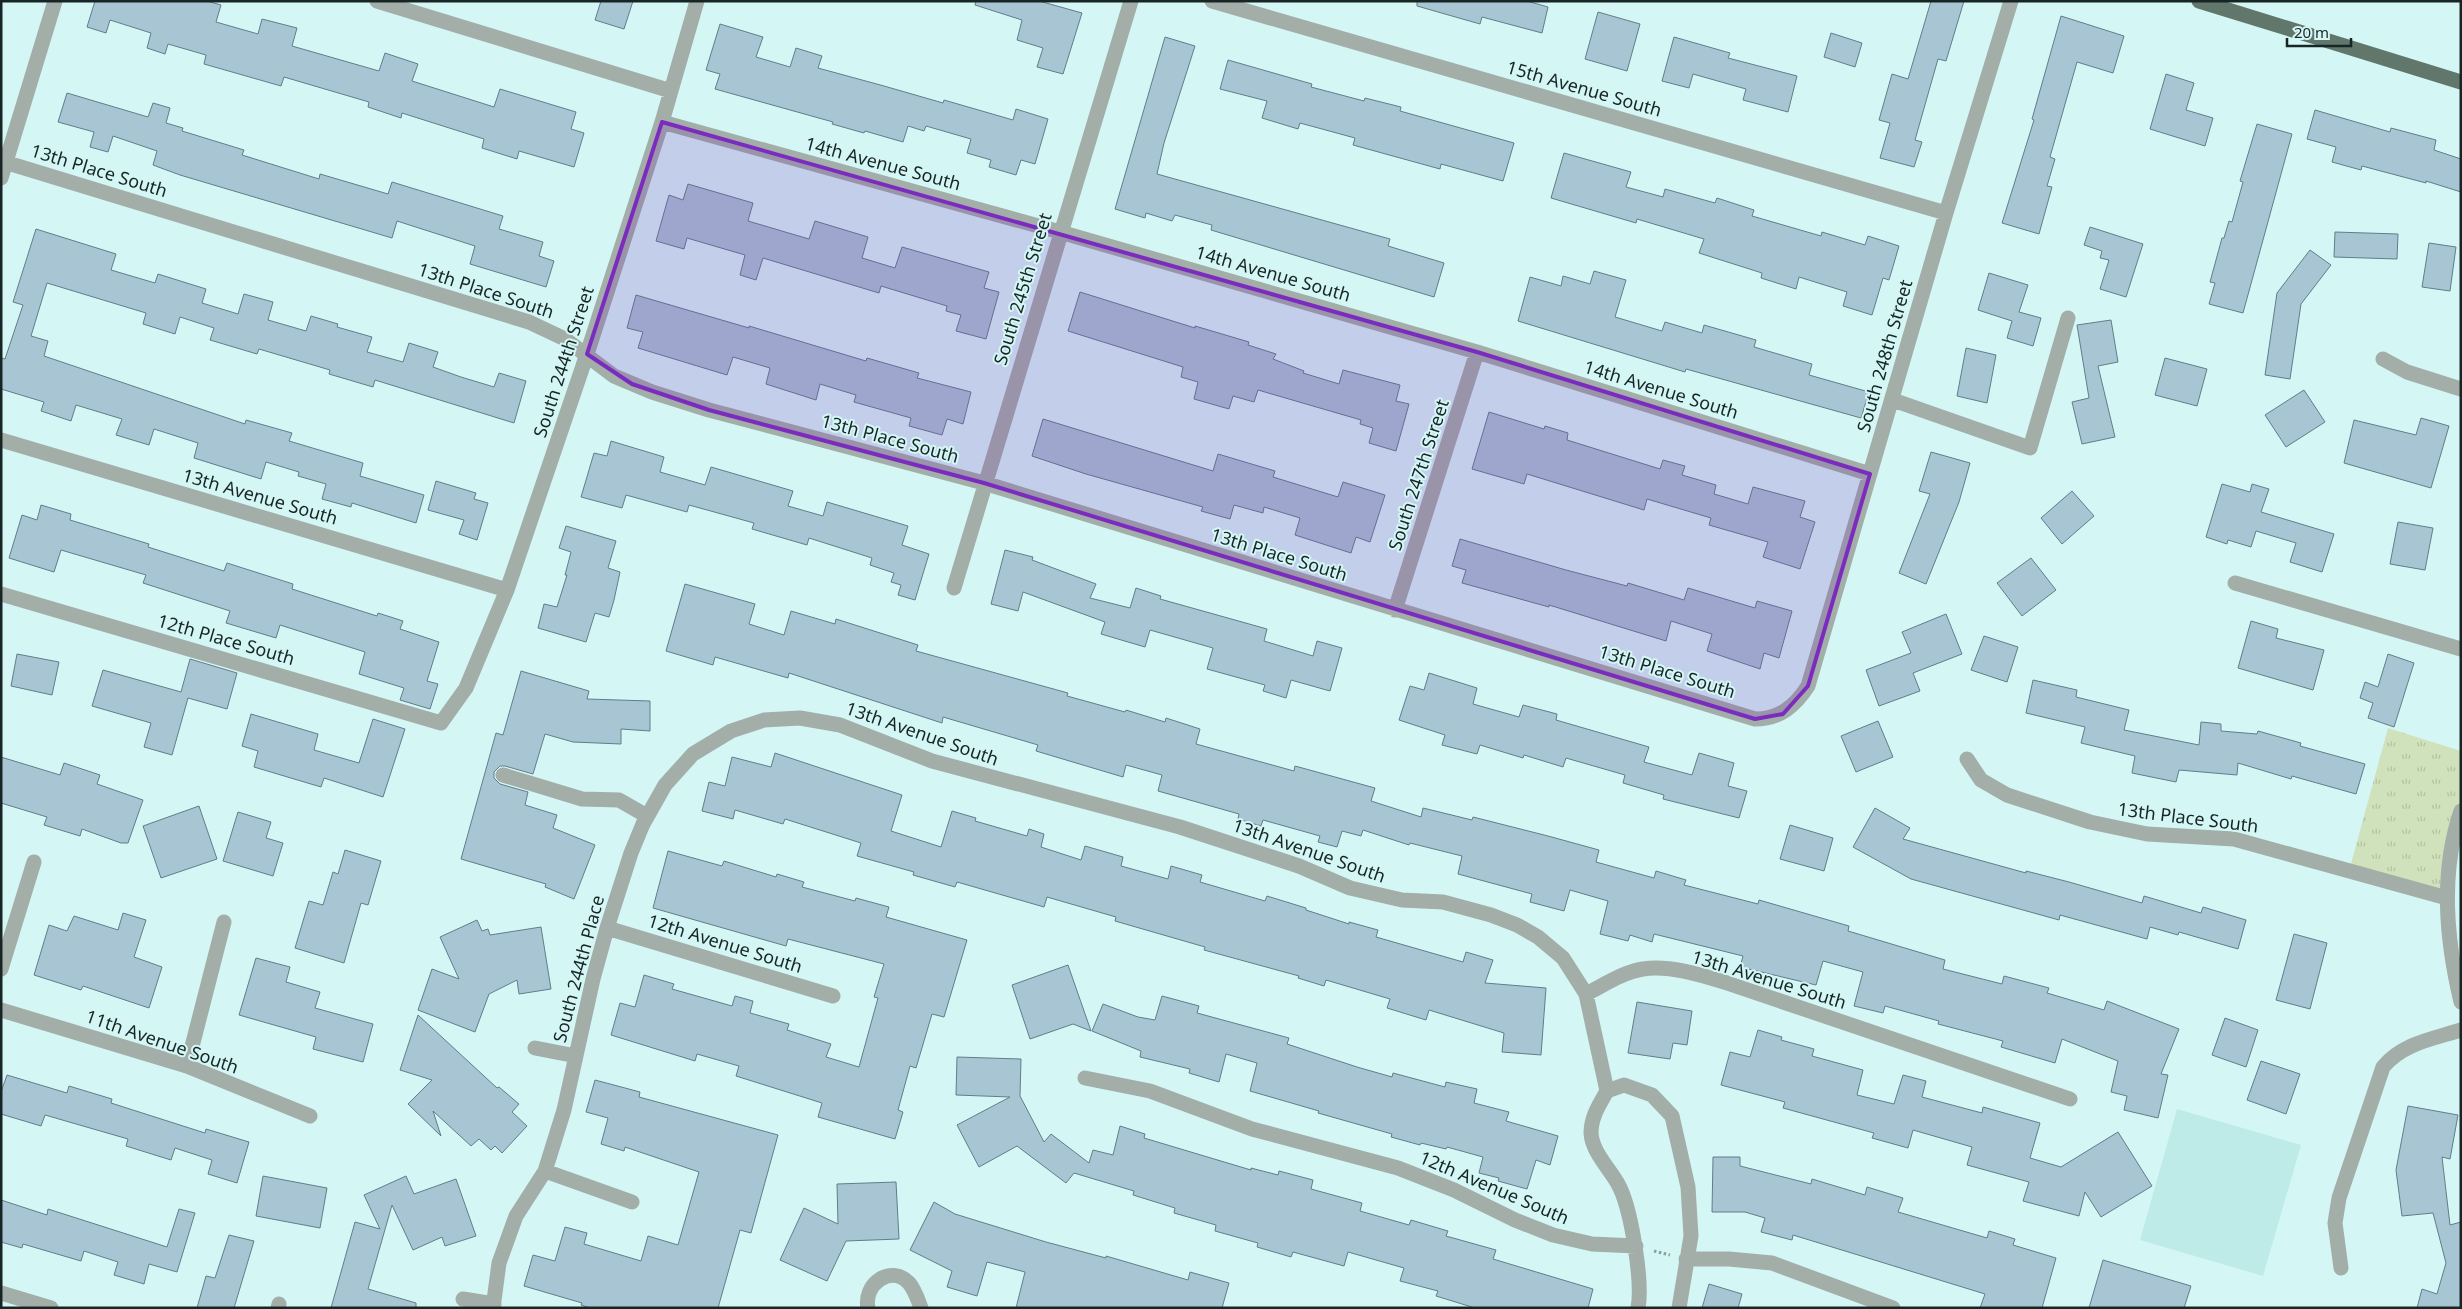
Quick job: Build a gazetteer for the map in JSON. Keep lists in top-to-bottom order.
{
  "streets": {
    "street": [
      "15th Avenue South",
      "14th Avenue South",
      "13th Place South",
      "South 245th Street",
      "South 248th Street",
      "South 244th Street",
      "South 247th Street",
      "13th Avenue South",
      "12th Place South",
      "12th Avenue South",
      "South 244th Place",
      "11th Avenue South"
    ]
  },
  "crossings": [
    ["15th Avenue South", "South 248th Street"],
    ["14th Avenue South", "South 245th Street"],
    ["14th Avenue South", "South 248th Street"],
    ["14th Avenue South", "South 244th Street"],
    ["14th Avenue South", "South 247th Street"],
    ["13th Place South", "South 245th Street"],
    ["13th Place South", "South 248th Street"],
    ["13th Place South", "South 244th Street"],
    ["13th Place South", "South 247th Street"],
    ["South 244th Street", "13th Avenue South"],
    ["South 244th Street", "12th Place South"],
    ["13th Avenue South", "South 244th Place"],
    ["12th Avenue South", "South 244th Place"]
  ],
  "scale_bar": "20 m"
}
